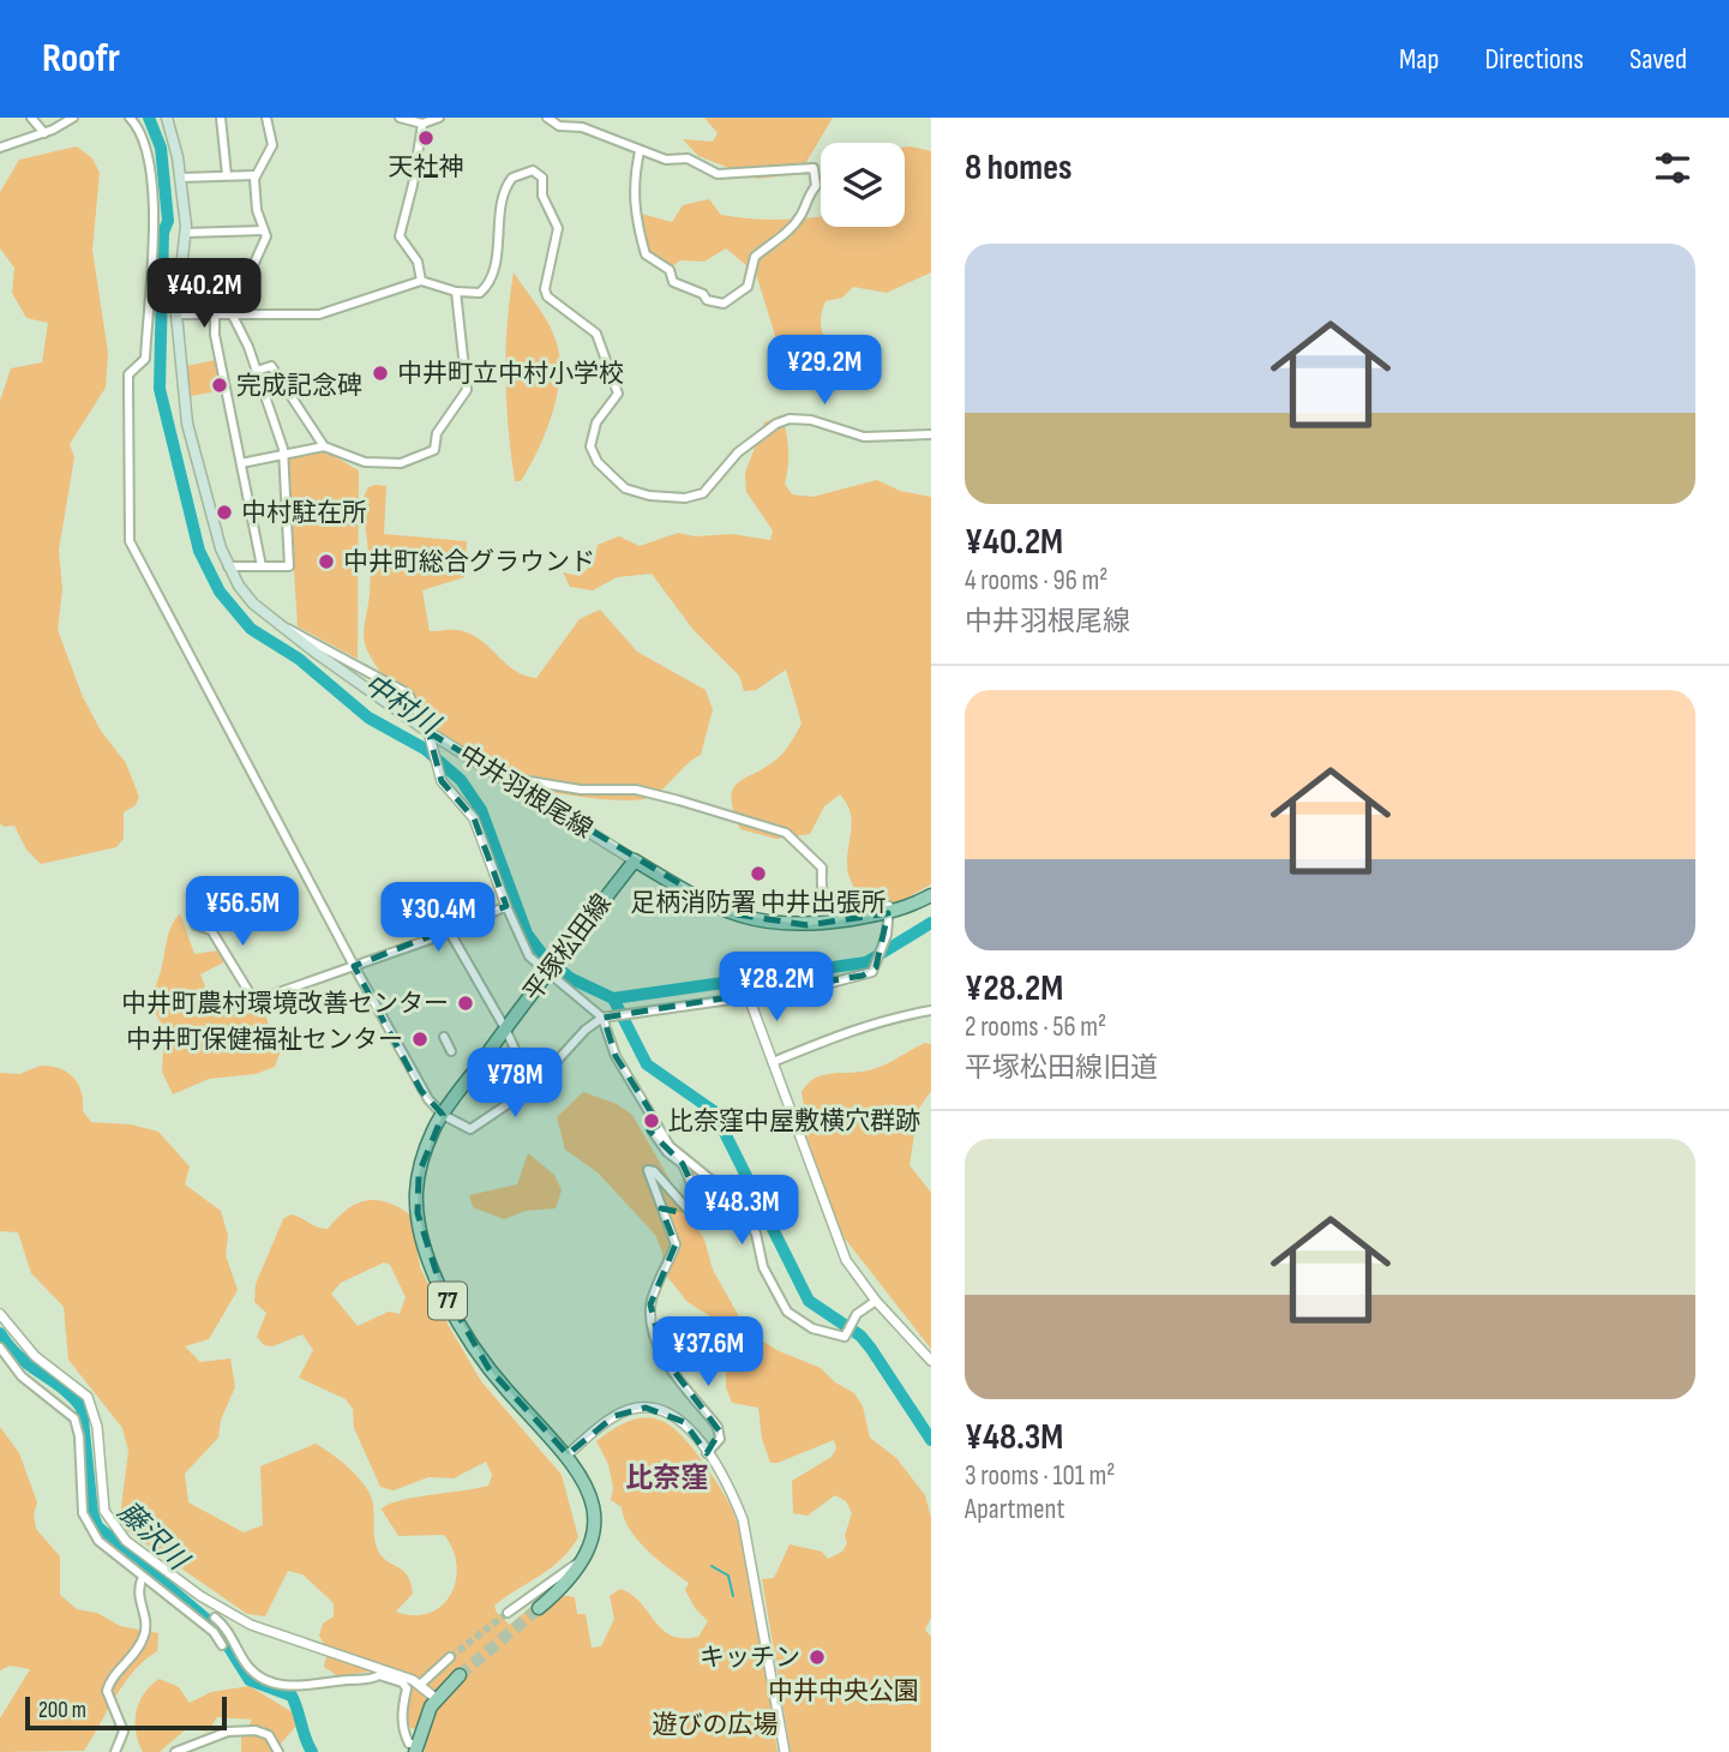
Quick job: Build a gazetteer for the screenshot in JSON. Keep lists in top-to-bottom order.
{
  "streets": {
    "main road": ["中井羽根尾線", "平塚松田線", "77"]
  },
  "crossings": [
    ["中井羽根尾線", "平塚松田線"]
  ],
  "districts": ["比奈窪"],
  "water": ["中村川", "藤沢川"],
  "parks": ["中井中央公園", "遊びの広場"],
  "places": [
    "天社神",
    "中井町立中村小学校",
    "完成記念碑",
    "中村駐在所",
    "中井町総合グラウンド",
    "足柄消防署 中井出張所",
    "中井町農村環境改善センター",
    "中井町保健福祉センター",
    "比奈窪中屋敷横穴群跡",
    "キッチン"
  ],
  "scale_bar": "200 m",
  "page": {
    "header": "Roofr",
    "nav": ["Map", "Directions", "Saved"],
    "heading": "8 homes",
    "list": [
      {
        "name": "¥40.2M",
        "note": "4 rooms · 96 m² · 中井羽根尾線"
      },
      {
        "name": "¥28.2M",
        "note": "2 rooms · 56 m² · 平塚松田線旧道"
      },
      {
        "name": "¥48.3M",
        "note": "3 rooms · 101 m² · Apartment"
      }
    ],
    "price": [
      "¥40.2M",
      "¥29.2M",
      "¥56.5M",
      "¥30.4M",
      "¥28.2M",
      "¥78M",
      "¥48.3M",
      "¥37.6M"
    ],
    "scale": "200 m"
  }
}
